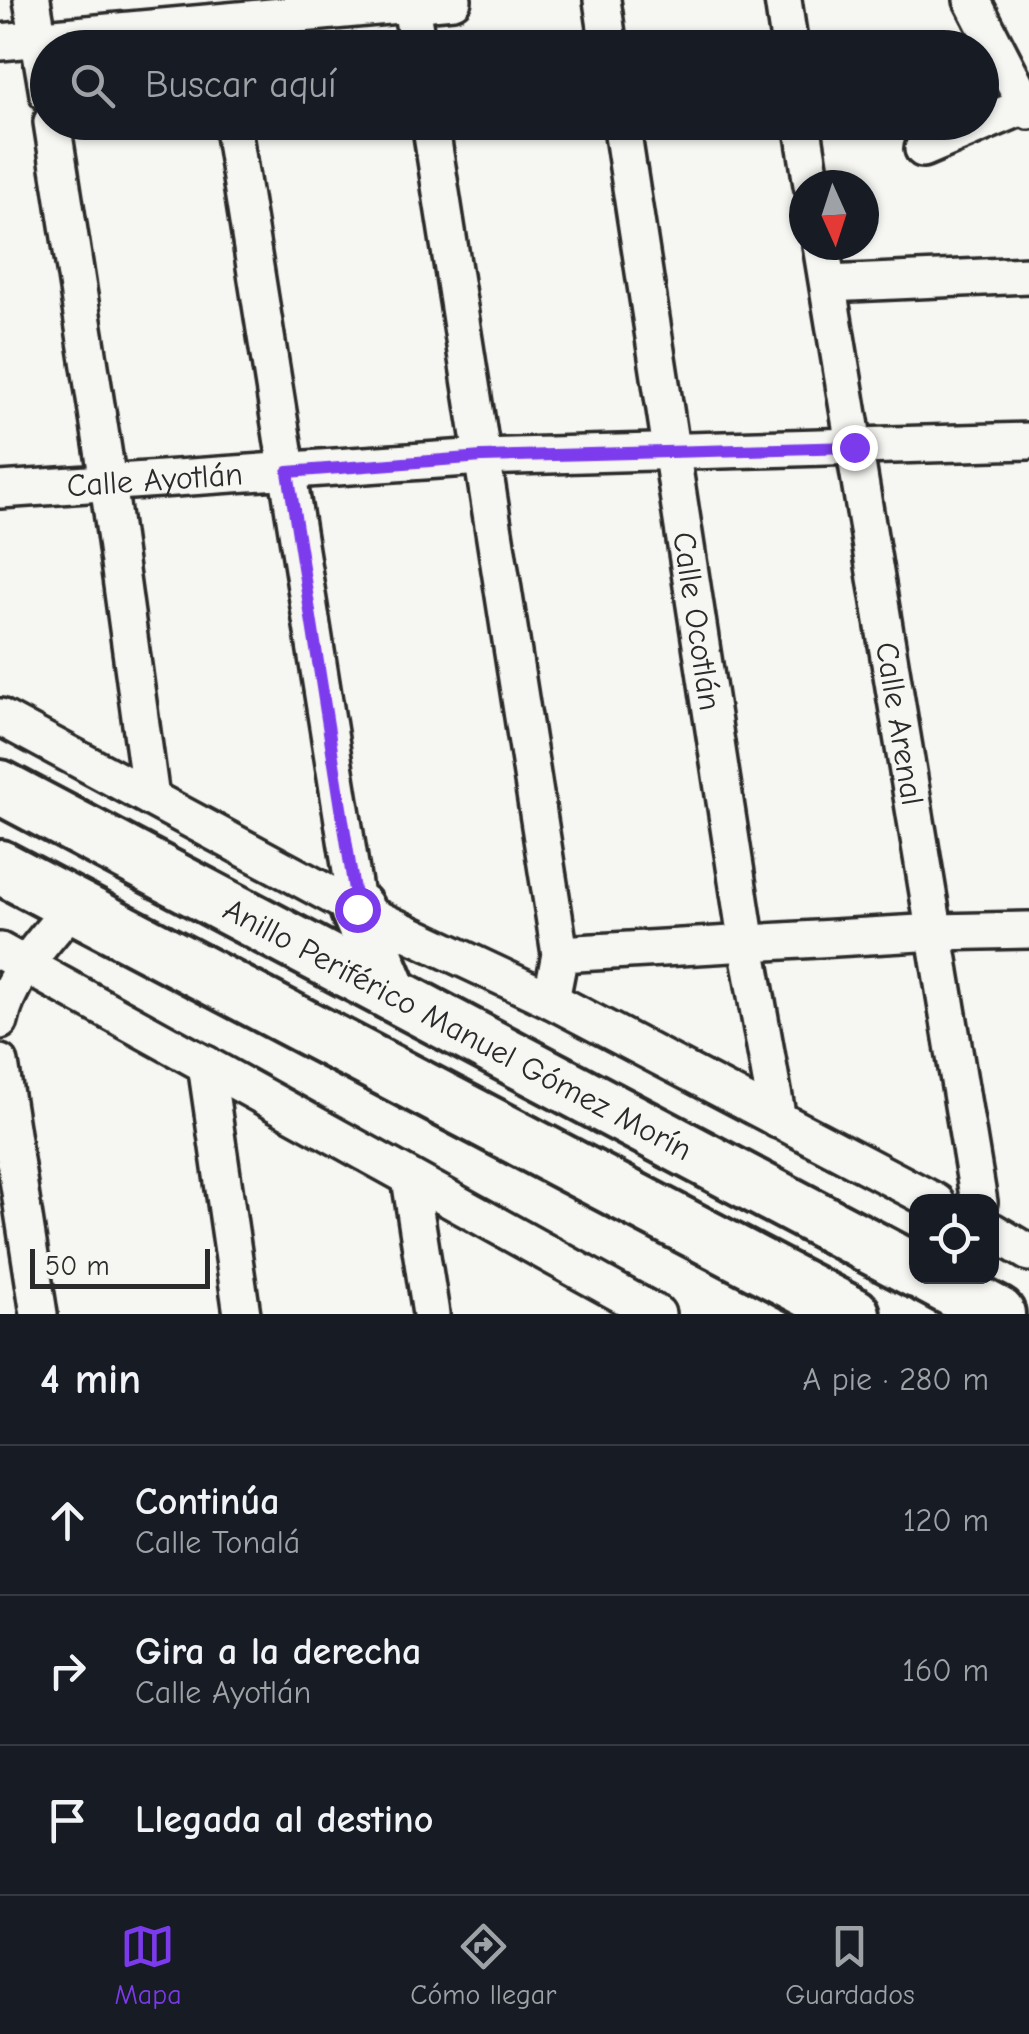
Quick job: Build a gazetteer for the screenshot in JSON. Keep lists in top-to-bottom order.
{
  "streets": {
    "highway": ["Anillo Periférico Manuel Gómez Morín"],
    "street": ["Calle Ayotlán", "Calle Ocotlán", "Calle Arenal"]
  },
  "crossings": [
    ["Calle Ayotlán", "Calle Ocotlán"],
    ["Calle Ayotlán", "Calle Arenal"]
  ],
  "scale_bar": "50 m",
  "north": "bottom",
  "page": {
    "search": "Buscar aquí",
    "scale": "50 m",
    "heading": ["4 min", "A pie · 280 m"],
    "list": [
      ["Continúa", "Calle Tonalá", "120 m"],
      ["Gira a la derecha", "Calle Ayotlán", "160 m"],
      "Llegada al destino"
    ],
    "nav": ["Mapa", "Cómo llegar", "Guardados"]
  }
}
